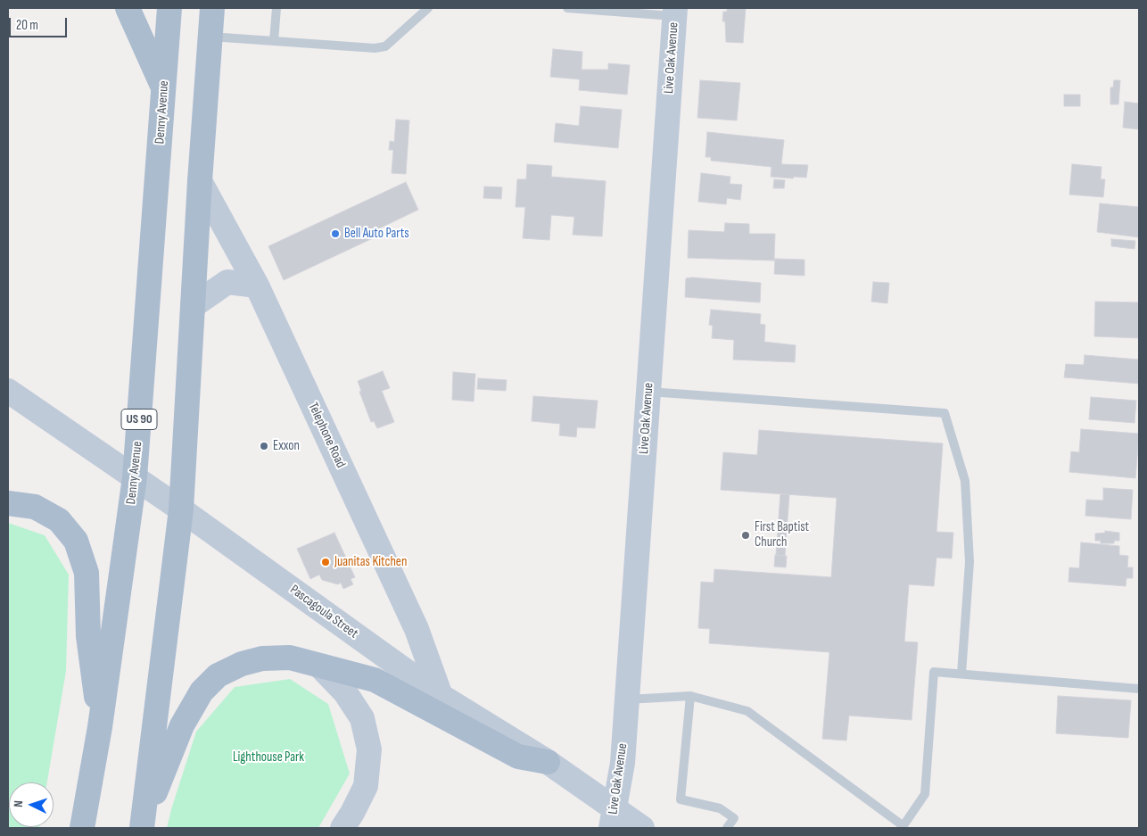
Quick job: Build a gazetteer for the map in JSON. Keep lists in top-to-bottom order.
{
  "streets": {
    "main road": ["Denny Avenue", "US 90"],
    "street": ["Live Oak Avenue", "Telephone Road", "Pascagoula Street"]
  },
  "crossings": [
    ["Live Oak Avenue", "Pascagoula Street"],
    ["Denny Avenue", "Pascagoula Street"],
    ["Telephone Road", "Pascagoula Street"]
  ],
  "parks": ["Lighthouse Park"],
  "places": [
    "Bell Auto Parts",
    "Exxon",
    "First Baptist Church",
    "Juanitas Kitchen"
  ],
  "scale_bar": "20 m",
  "north": "left"
}
